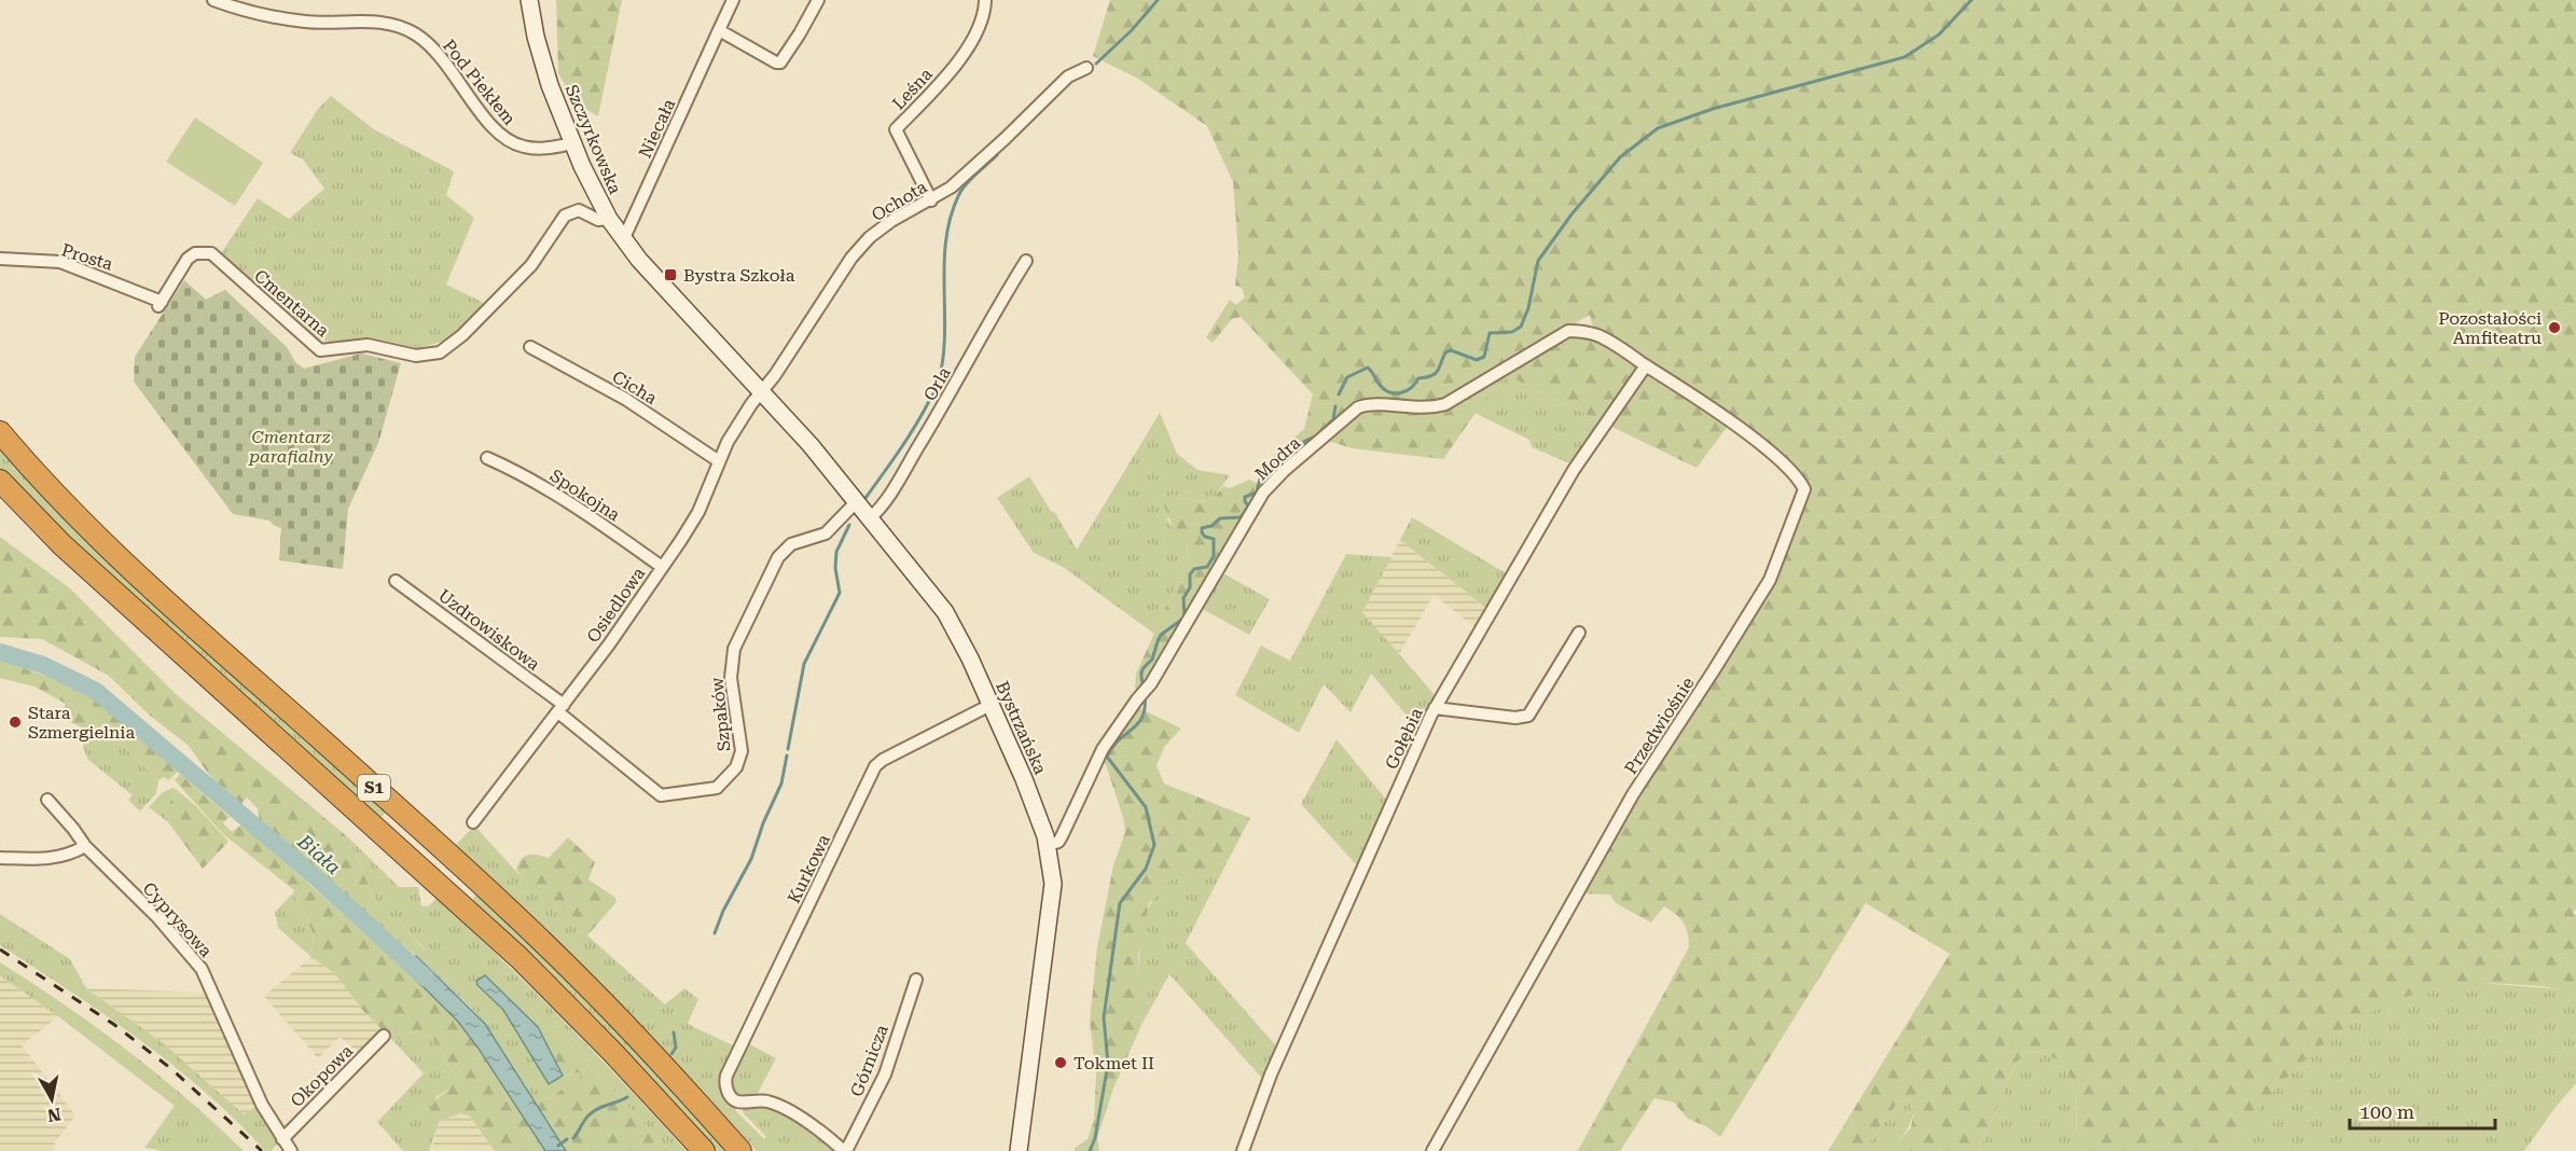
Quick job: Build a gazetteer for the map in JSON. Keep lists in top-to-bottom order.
{
  "streets": {
    "highway": ["S1"],
    "main road": ["Szczyrkowska", "Bystrzańska"],
    "street": [
      "Pod Piekłem",
      "Leśna",
      "Niecała",
      "Ochota",
      "Prosta",
      "Cmentarna",
      "Orla",
      "Cicha",
      "Modra",
      "Spokojna",
      "Osiedlowa",
      "Uzdrowiskowa",
      "Szpaków",
      "Przedwiośnie",
      "Gołębia",
      "Kurkowa",
      "Cyprysowa",
      "Górnicza",
      "Okopowa"
    ]
  },
  "crossings": [
    ["Pod Piekłem", "Szczyrkowska"],
    ["Leśna", "Ochota"],
    ["Niecała", "Szczyrkowska"],
    ["Szczyrkowska", "Ochota"],
    ["Szczyrkowska", "Cmentarna"],
    ["Szczyrkowska", "Osiedlowa"],
    ["Szczyrkowska", "Bystrzańska"],
    ["Ochota", "Osiedlowa"],
    ["Ochota", "Bystrzańska"],
    ["Prosta", "Cmentarna"],
    ["Orla", "Bystrzańska"],
    ["Cicha", "Osiedlowa"],
    ["Modra", "Przedwiośnie"],
    ["Modra", "Bystrzańska"],
    ["Modra", "Gołębia"],
    ["Spokojna", "Osiedlowa"],
    ["Osiedlowa", "Uzdrowiskowa"],
    ["Osiedlowa", "Szpaków"],
    ["Osiedlowa", "Bystrzańska"],
    ["Uzdrowiskowa", "Szpaków"],
    ["Szpaków", "Bystrzańska"],
    ["Przedwiośnie", "Gołębia"],
    ["Bystrzańska", "Kurkowa"],
    ["Kurkowa", "Górnicza"],
    ["Cyprysowa", "Okopowa"]
  ],
  "water": ["Biała"],
  "parks": ["Cmentarz parafialny"],
  "places": {
    "transit": ["Bystra Szkoła"],
    "other": ["Pozostałości Amfiteatru", "Stara Szmergielnia", "Tokmet II"]
  },
  "scale_bar": "100 m",
  "north": "bottom"
}
